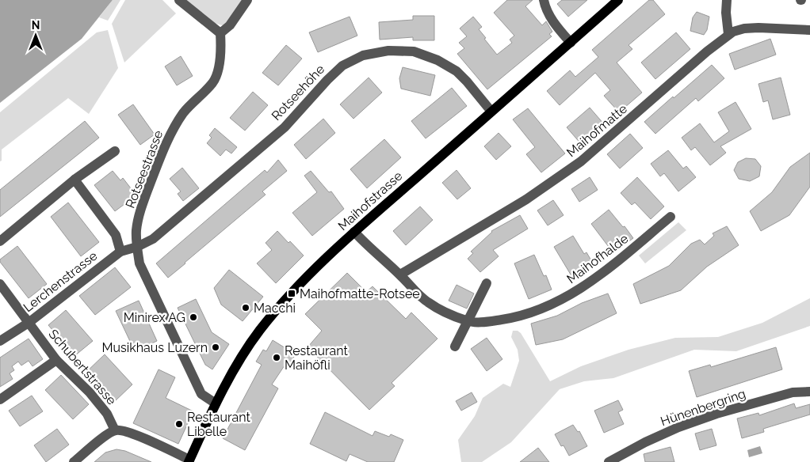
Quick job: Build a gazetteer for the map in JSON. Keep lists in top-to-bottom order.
{
  "streets": {
    "main road": ["Maihofstrasse"],
    "street": [
      "Rotseehöhe",
      "Maihofmatte",
      "Rotseestrasse",
      "Maihofhalde",
      "Lerchenstrasse",
      "Schubertstrasse",
      "Hünenbergring"
    ]
  },
  "crossings": [
    ["Rotseehöhe", "Rotseestrasse"],
    ["Rotseehöhe", "Maihofstrasse"],
    ["Rotseehöhe", "Lerchenstrasse"],
    ["Maihofmatte", "Maihofhalde"],
    ["Rotseestrasse", "Maihofstrasse"],
    ["Rotseestrasse", "Lerchenstrasse"],
    ["Maihofstrasse", "Maihofhalde"],
    ["Lerchenstrasse", "Schubertstrasse"]
  ],
  "places": {
    "transit": ["Maihofmatte-Rotsee"],
    "other": [
      "Macchi",
      "Minirex AG",
      "Musikhaus Luzern",
      "Restaurant Maihöfli",
      "Restaurant Libelle"
    ]
  },
  "north": "top"
}
